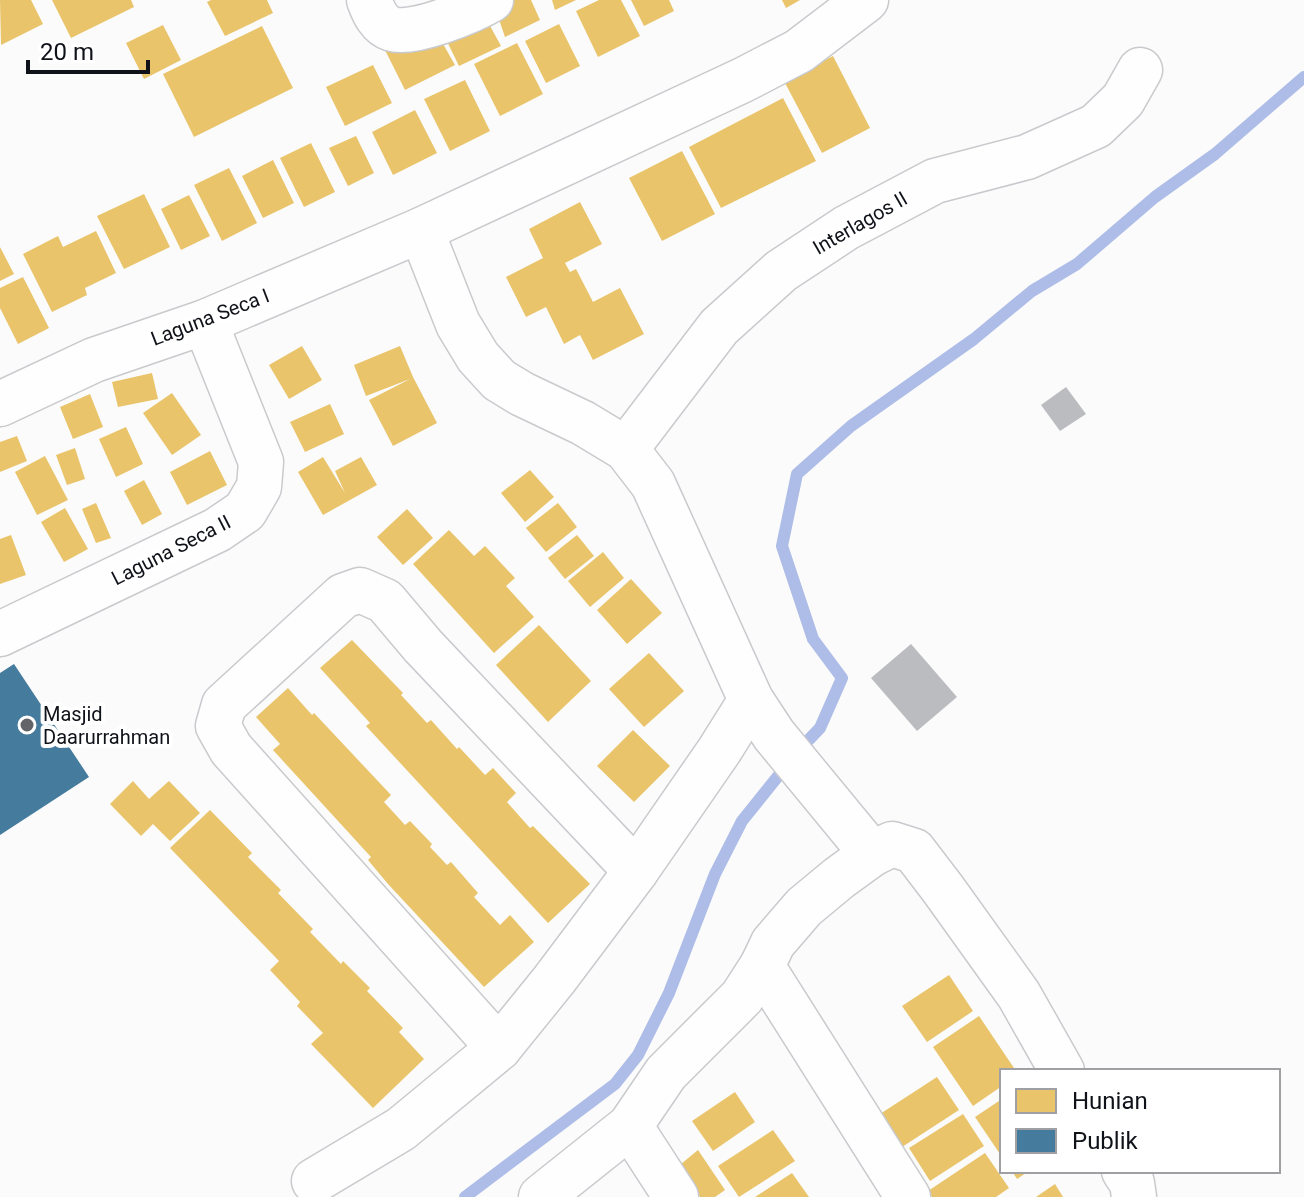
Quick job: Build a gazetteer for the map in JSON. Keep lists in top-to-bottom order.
{
  "streets": {
    "street": ["Interlagos II", "Laguna Seca I", "Laguna Seca II"]
  },
  "crossings": [
    ["Laguna Seca I", "Laguna Seca II"]
  ],
  "places": ["Masjid Daarurrahman"],
  "legend": ["Hunian", "Publik"],
  "scale_bar": "20 m"
}
